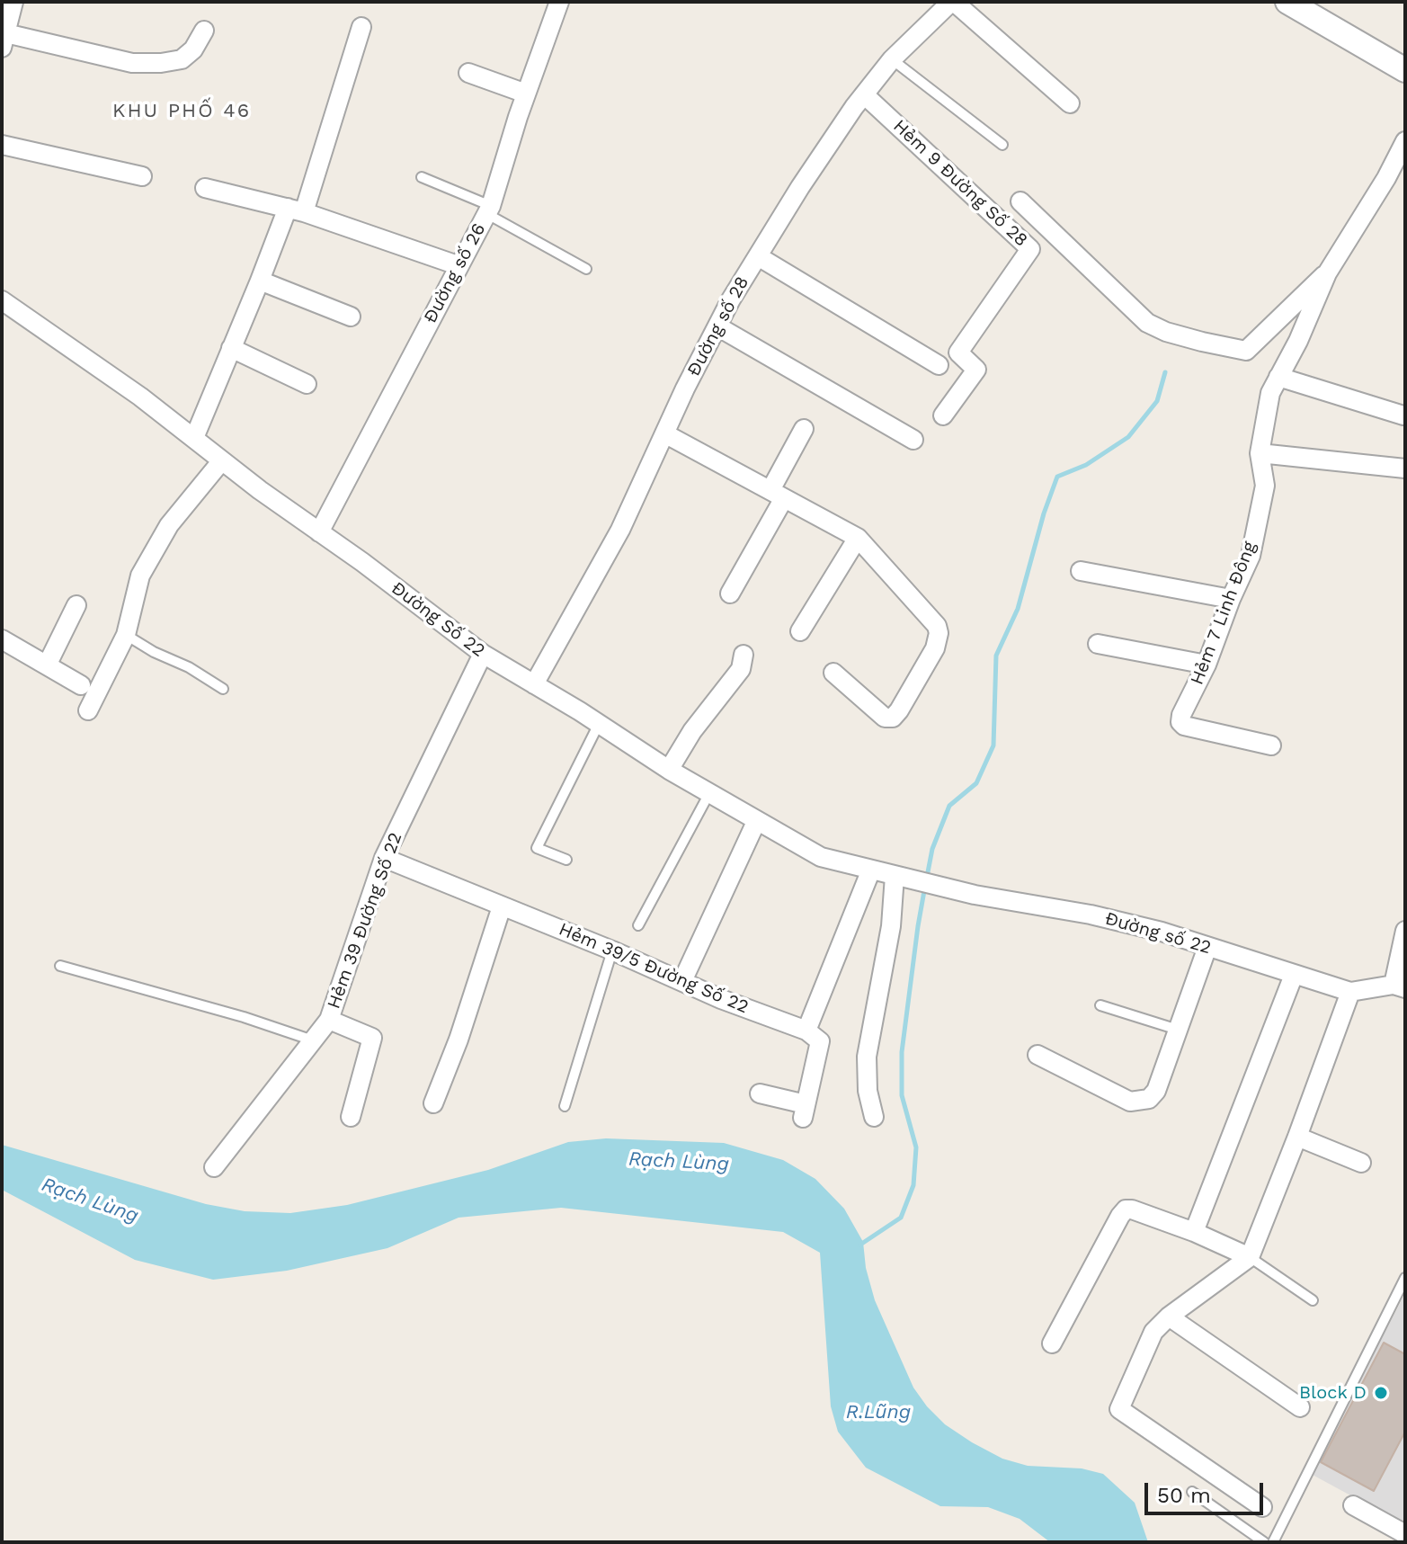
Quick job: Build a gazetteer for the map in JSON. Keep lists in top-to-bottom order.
{
  "streets": {
    "street": [
      "Hẻm 9 Đường Số 28",
      "Đường số 26",
      "Đường số 28",
      "Hẻm 7 Linh Đông",
      "Đường Số 22",
      "Hẻm 39 Đường Số 22",
      "Đường số 22",
      "Hẻm 39/5 Đường Số 22"
    ]
  },
  "crossings": [
    ["Hẻm 9 Đường Số 28", "Đường số 28"],
    ["Đường số 26", "Đường Số 22"],
    ["Đường số 28", "Đường Số 22"],
    ["Đường Số 22", "Hẻm 39 Đường Số 22"],
    ["Đường Số 22", "Đường số 22"],
    ["Hẻm 39 Đường Số 22", "Hẻm 39/5 Đường Số 22"]
  ],
  "districts": ["KHU PHỐ 46"],
  "water": ["Rạch Lùng", "R.Lũng"],
  "places": ["Block D"],
  "scale_bar": "50 m"
}
